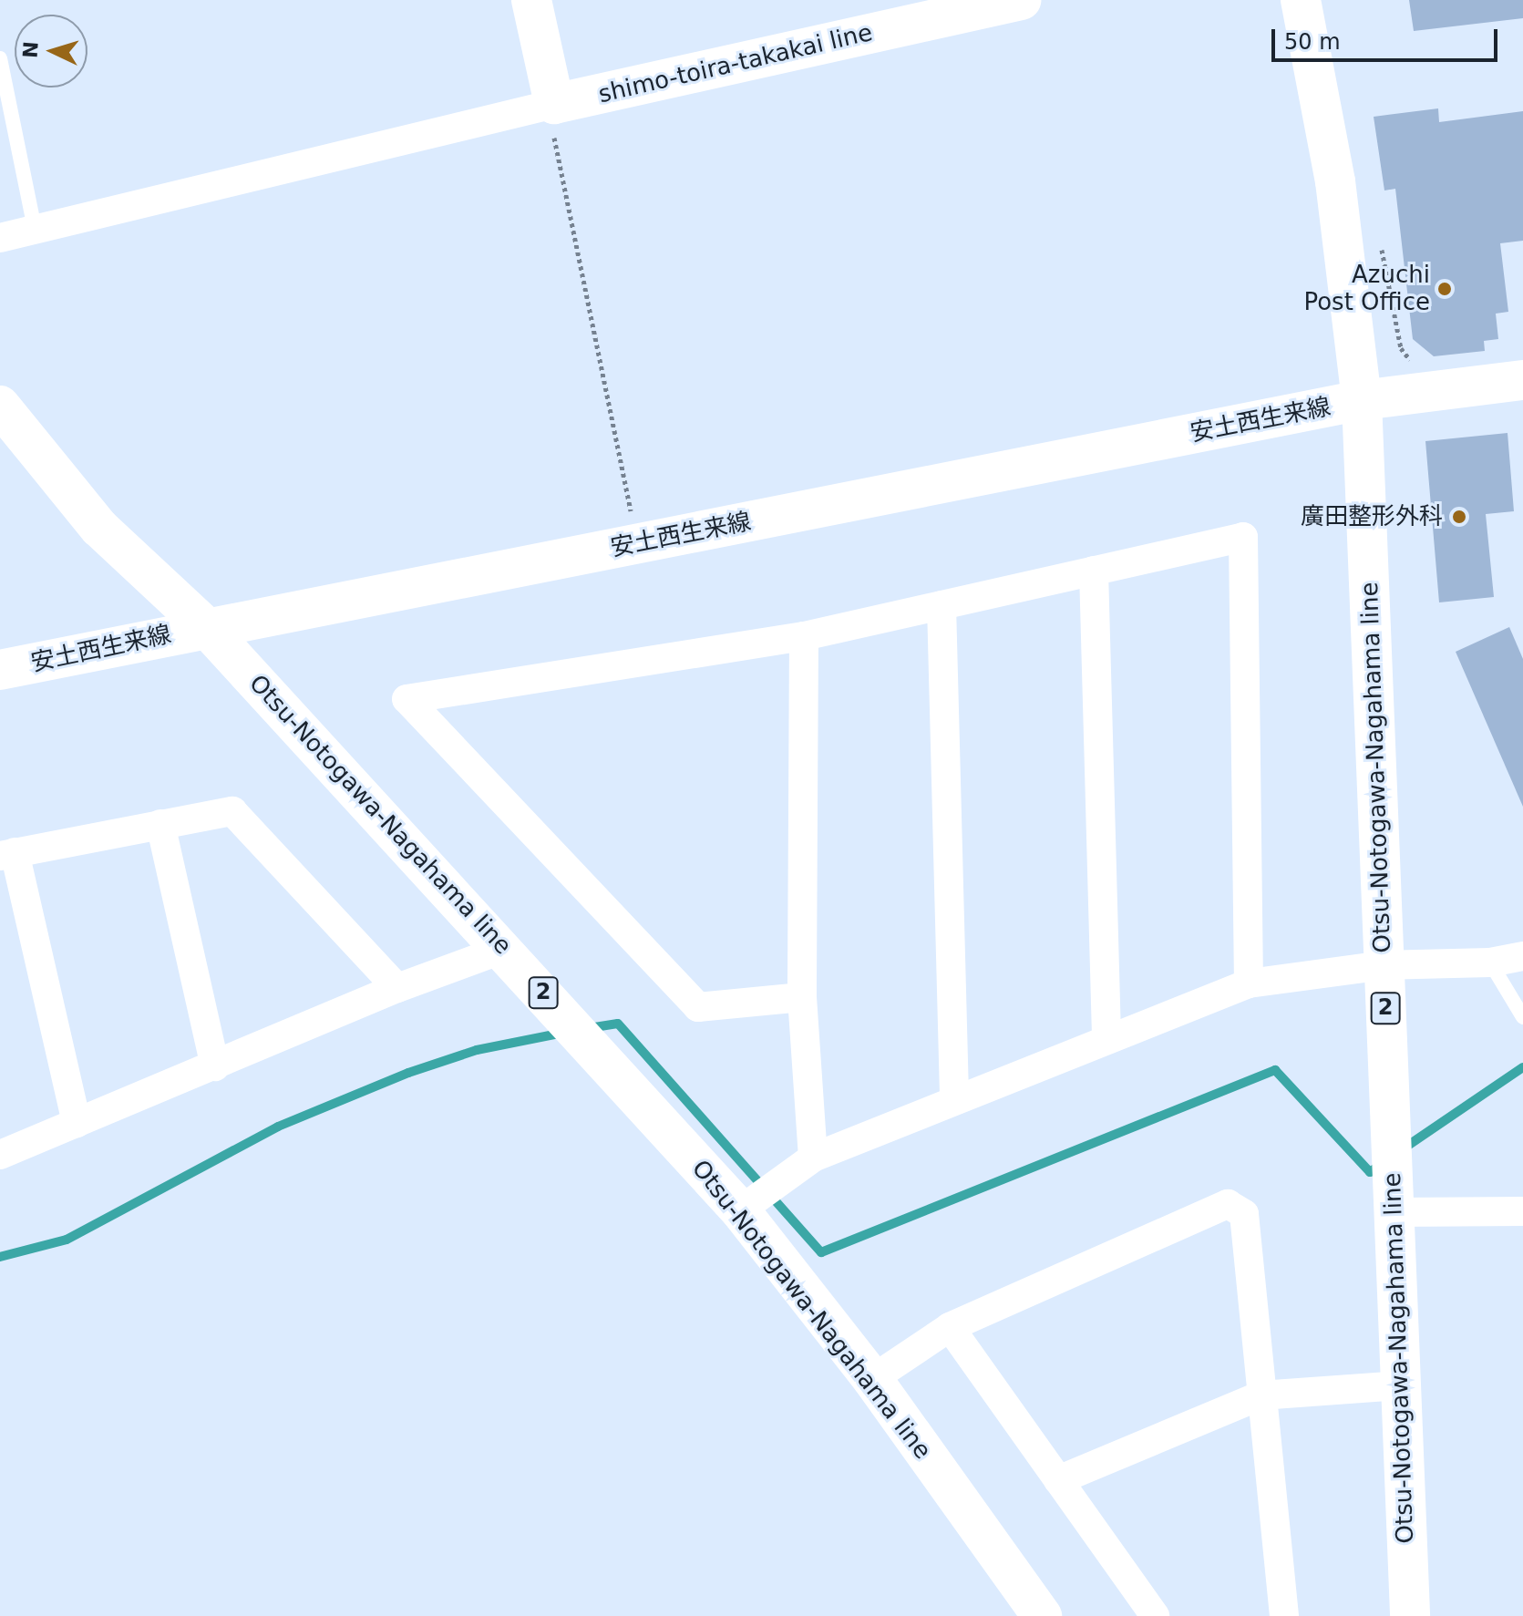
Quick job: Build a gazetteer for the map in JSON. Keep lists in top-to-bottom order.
{
  "streets": {
    "main road": [
      "shimo-toira-takakai line",
      "安土西生来線",
      "Otsu-Notogawa-Nagahama line",
      "2"
    ]
  },
  "crossings": [
    ["安土西生来線", "Otsu-Notogawa-Nagahama line"]
  ],
  "places": ["Azuchi Post Office", "廣田整形外科"],
  "scale_bar": "50 m",
  "north": "left"
}
